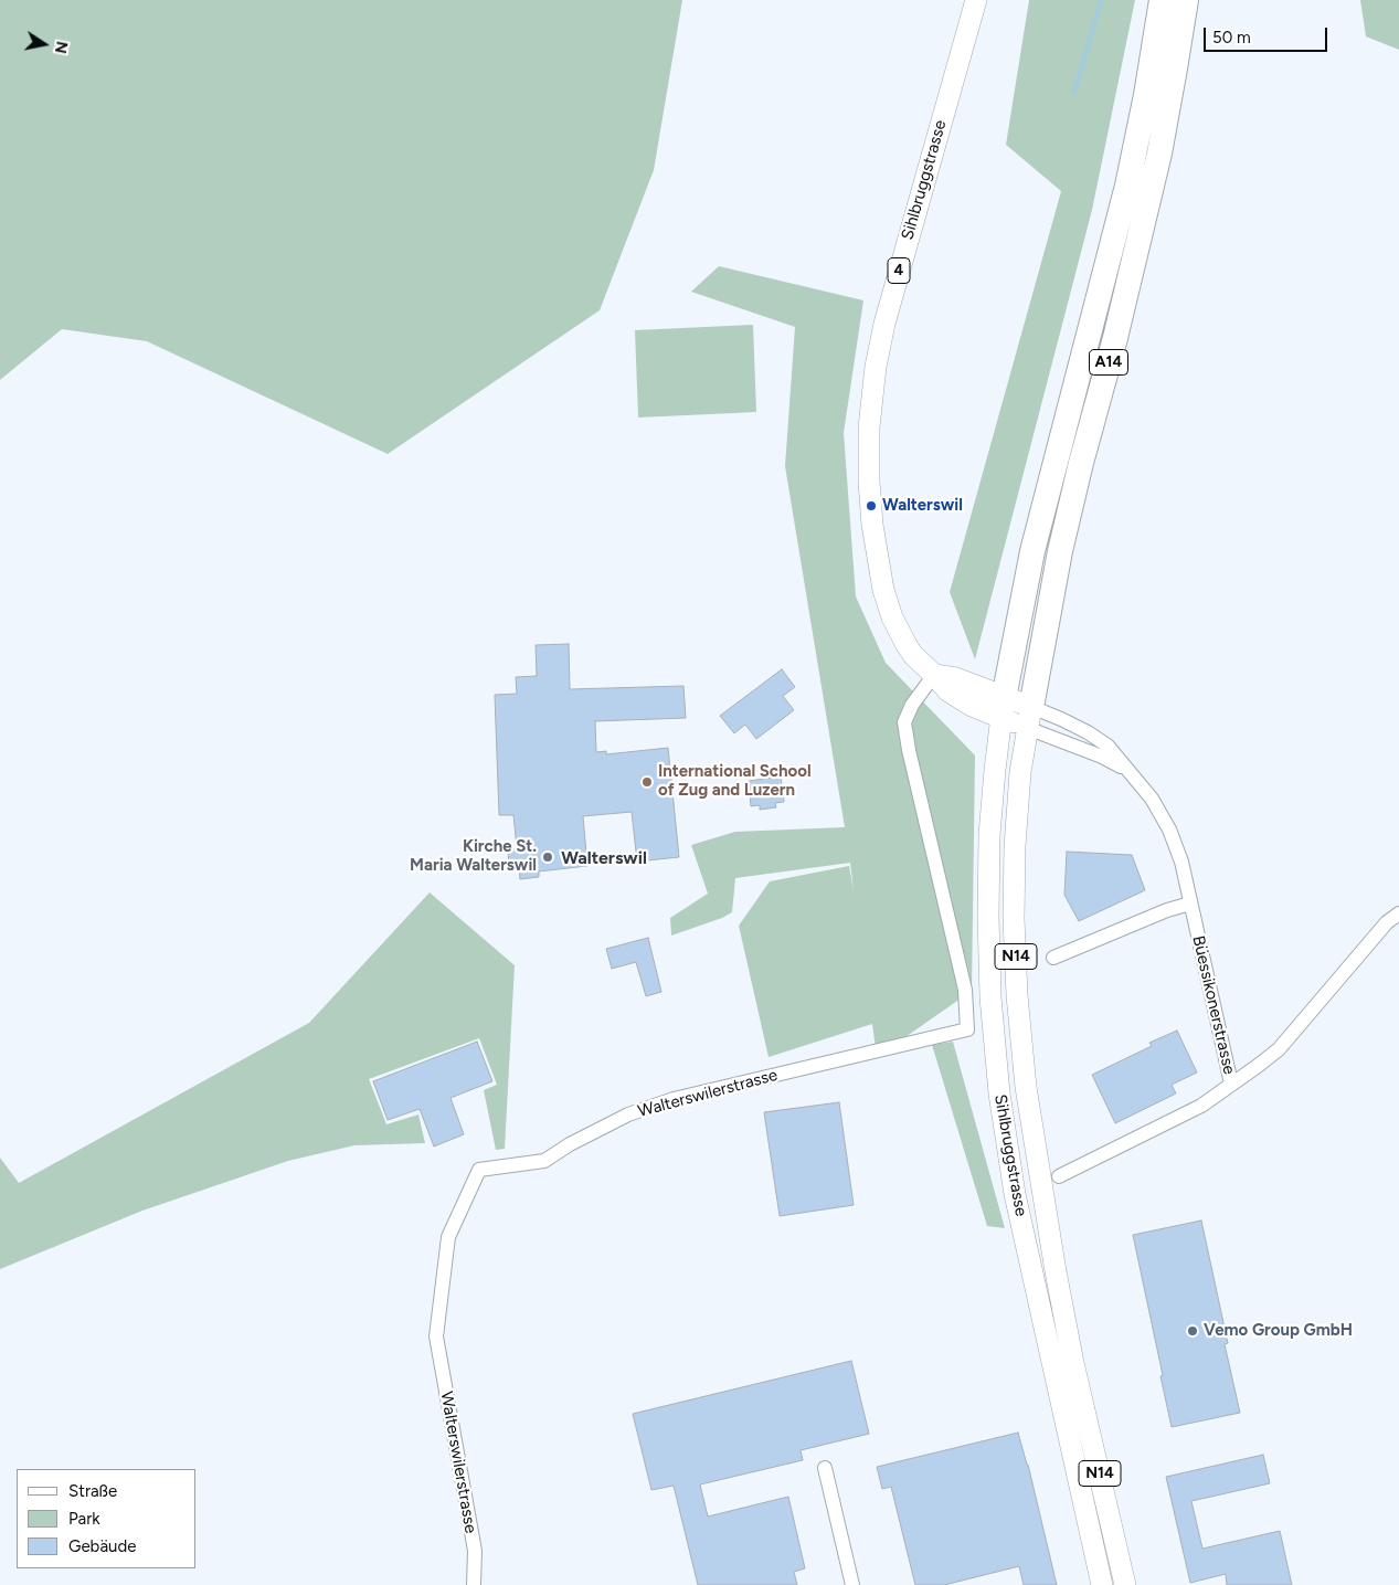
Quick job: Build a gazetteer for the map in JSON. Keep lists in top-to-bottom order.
{
  "streets": {
    "highway": ["A14"],
    "main road": ["Sihlbruggstrasse", "4", "N14"],
    "street": ["Büessikonerstrasse", "Walterswilerstrasse"]
  },
  "crossings": [
    ["Sihlbruggstrasse", "A14"],
    ["Sihlbruggstrasse", "Büessikonerstrasse"],
    ["Sihlbruggstrasse", "Walterswilerstrasse"],
    ["A14", "Büessikonerstrasse"]
  ],
  "districts": ["Walterswil"],
  "places": [
    "Walterswil",
    "International School of Zug and Luzern",
    "Kirche St. Maria Walterswil",
    "Vemo Group GmbH"
  ],
  "legend": ["Straße", "Park", "Gebäude"],
  "scale_bar": "50 m",
  "north": "right"
}
